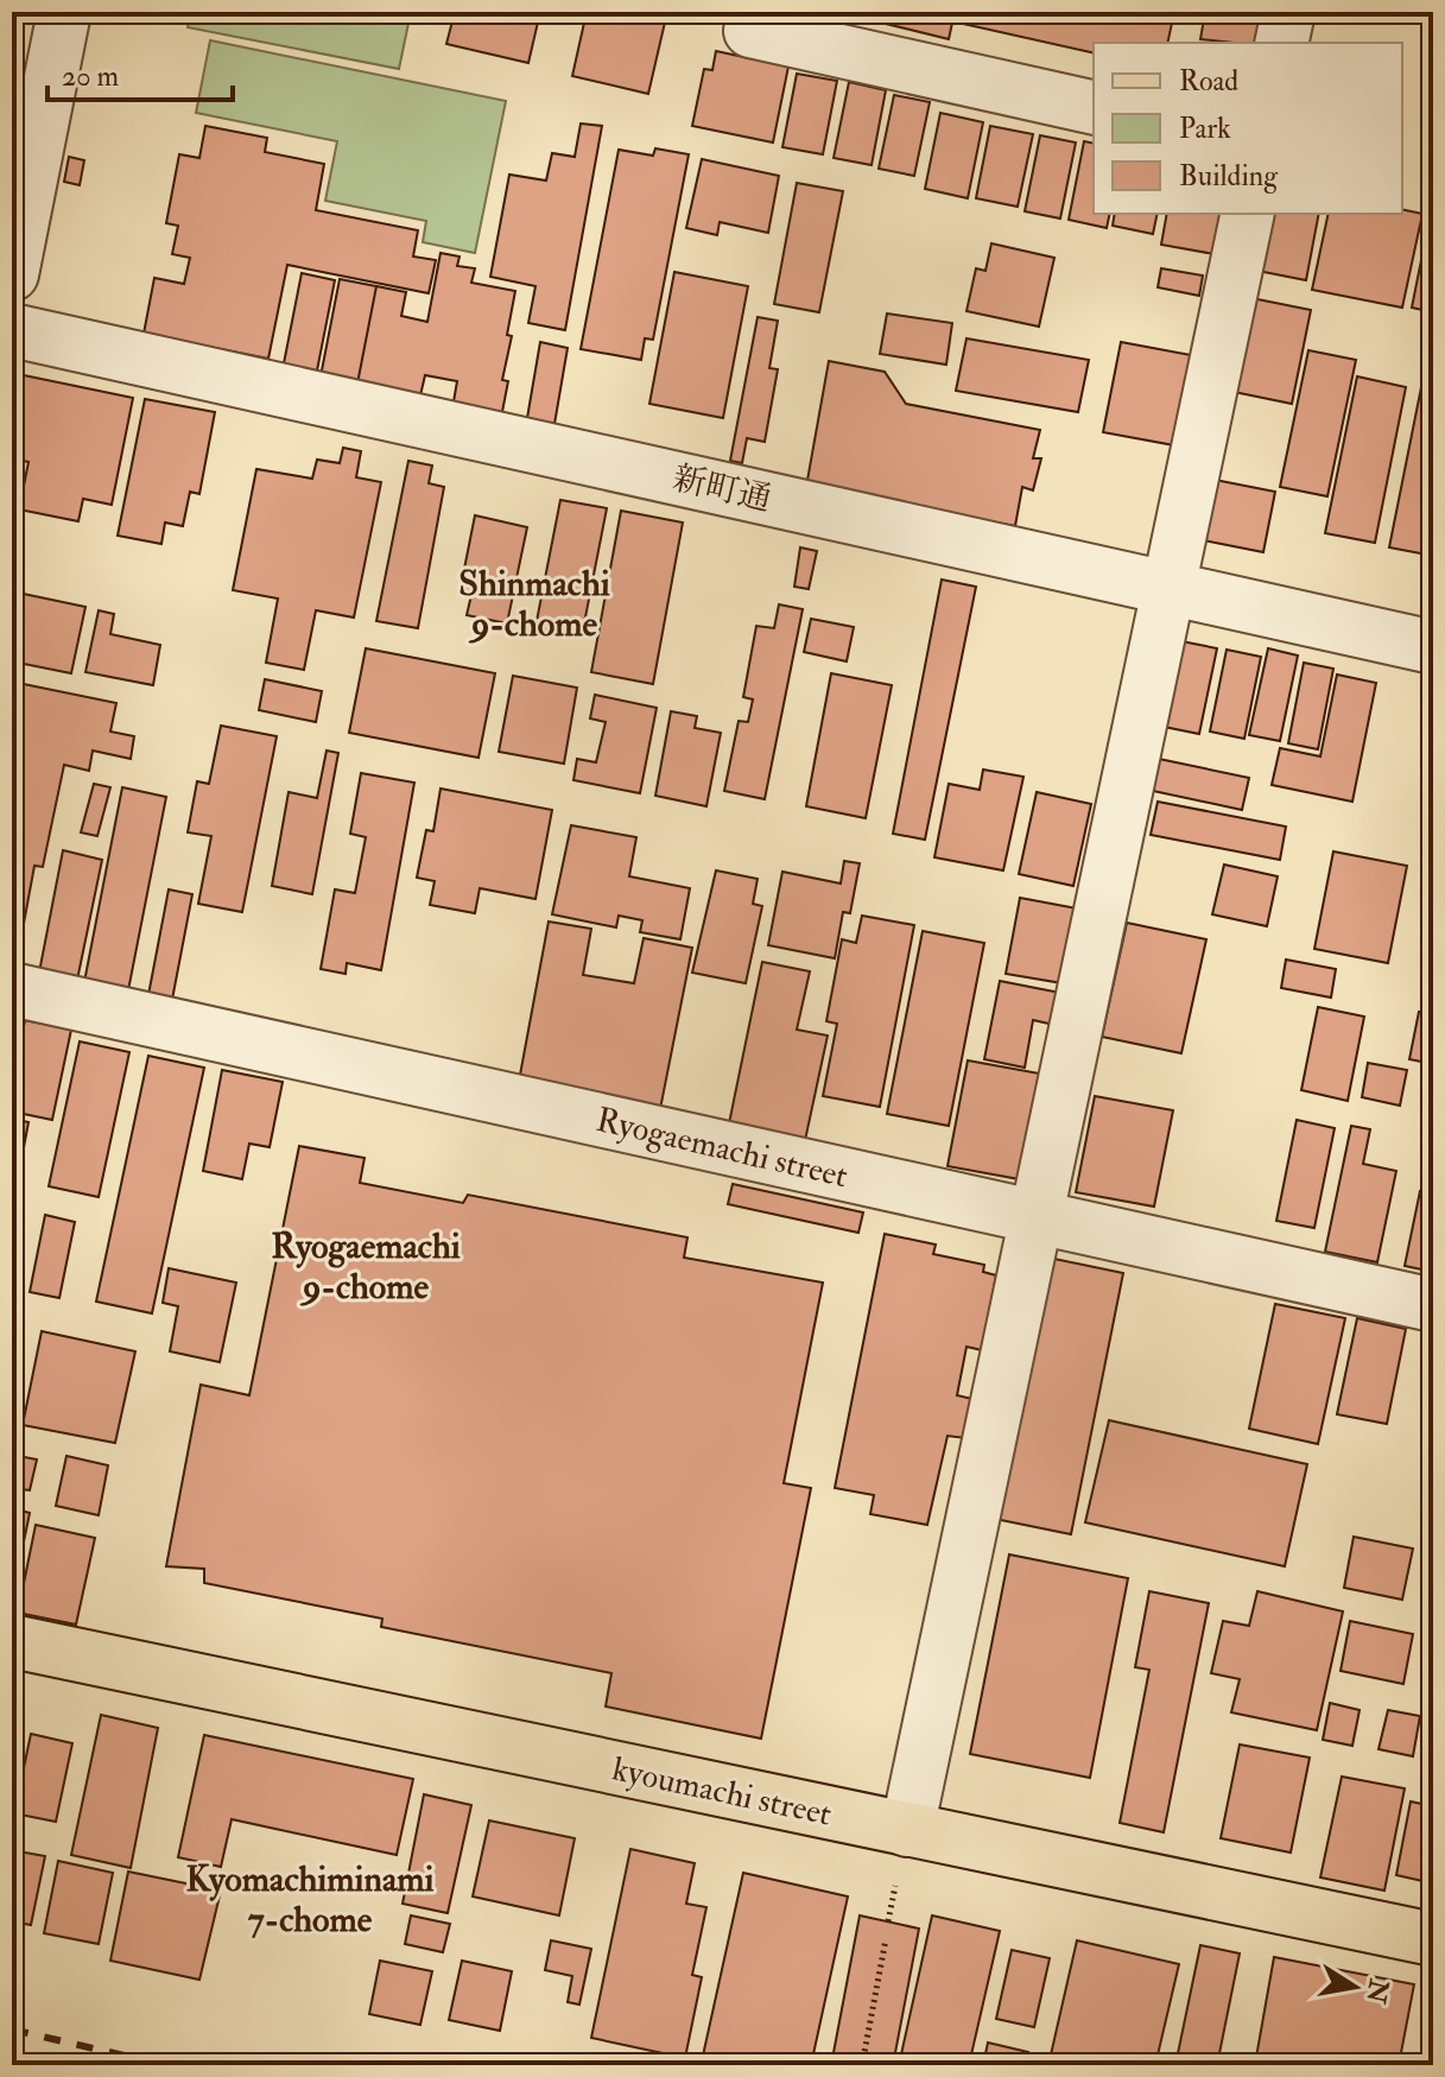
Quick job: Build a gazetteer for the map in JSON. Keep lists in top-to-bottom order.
{
  "streets": {
    "main road": ["kyoumachi street"],
    "street": ["新町通", "Ryogaemachi street"]
  },
  "districts": ["Shinmachi 9-chome", "Ryogaemachi 9-chome", "Kyomachiminami 7-chome"],
  "legend": ["Road", "Park", "Building"],
  "scale_bar": "20 m",
  "north": "right"
}
